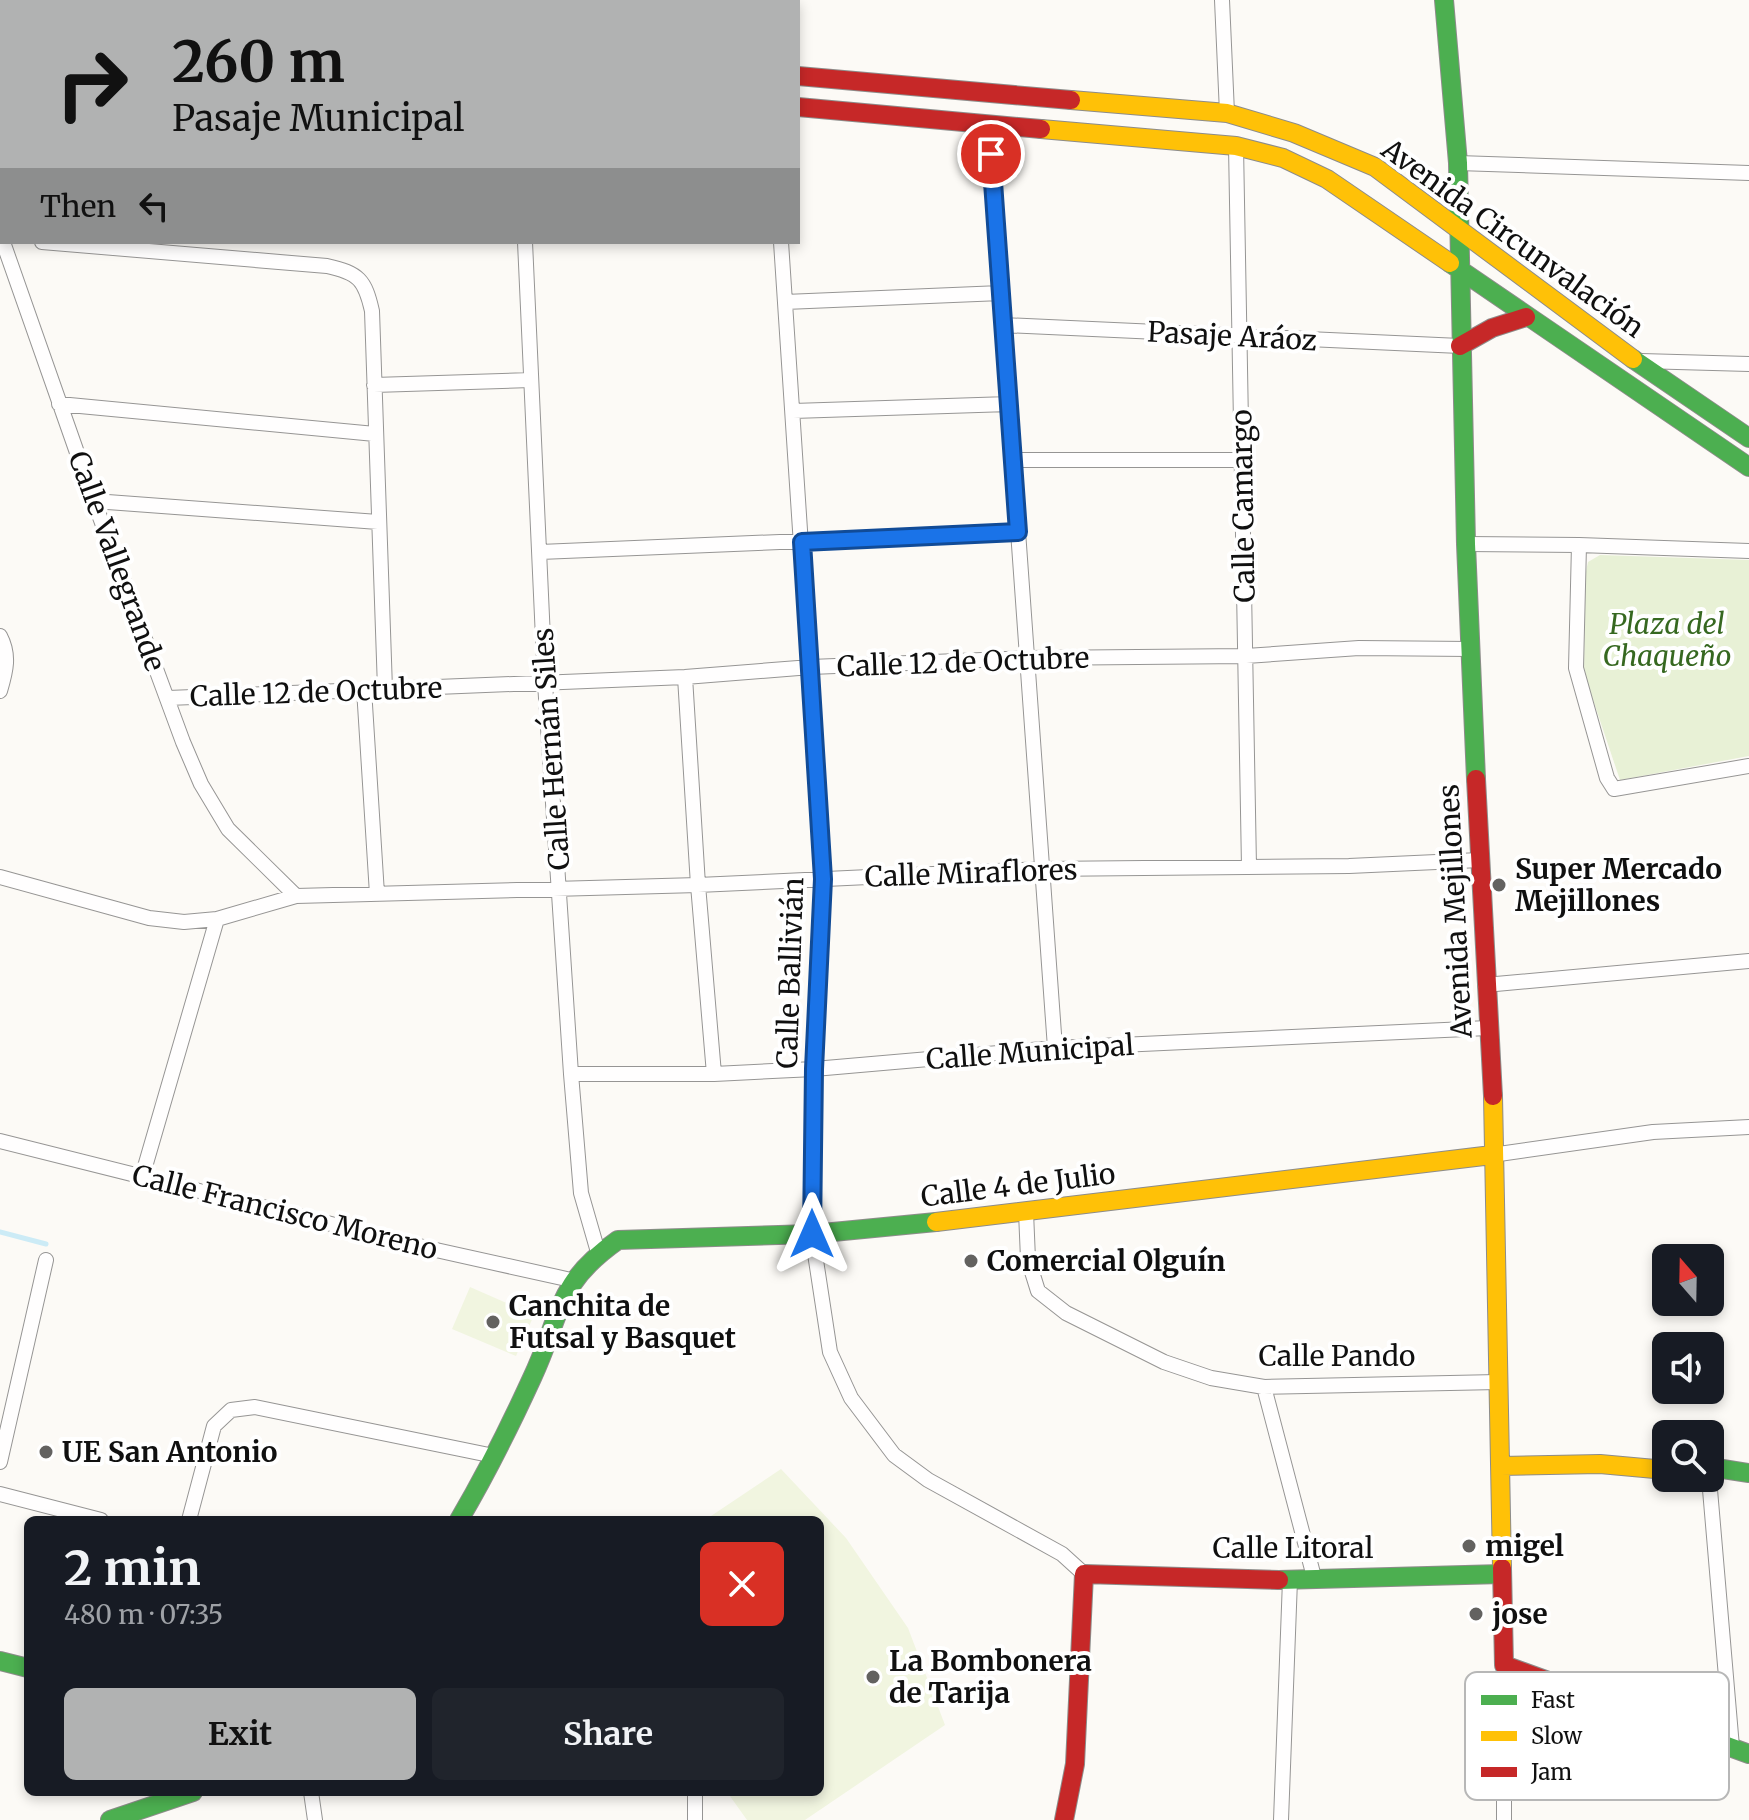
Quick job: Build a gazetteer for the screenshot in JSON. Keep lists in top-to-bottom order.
{
  "streets": {
    "main road": [
      "Avenida Circunvalación",
      "Avenida Mejillones",
      "Calle 4 de Julio",
      "Calle Litoral"
    ],
    "street": [
      "Pasaje Aráoz",
      "Calle Camargo",
      "Calle Vallegrande",
      "Calle 12 de Octubre",
      "Calle Hernán Siles",
      "Calle Miraflores",
      "Calle Ballivián",
      "Calle Municipal",
      "Calle Francisco Moreno",
      "Calle Pando"
    ]
  },
  "crossings": [
    ["Avenida Circunvalación", "Calle Camargo"],
    ["Avenida Circunvalación", "Avenida Mejillones"],
    ["Pasaje Aráoz", "Calle Camargo"],
    ["Pasaje Aráoz", "Avenida Mejillones"],
    ["Calle Camargo", "Calle 12 de Octubre"],
    ["Calle Camargo", "Calle Miraflores"],
    ["Calle Vallegrande", "Calle 12 de Octubre"],
    ["Calle Vallegrande", "Calle Miraflores"],
    ["Calle 12 de Octubre", "Calle Hernán Siles"],
    ["Calle 12 de Octubre", "Avenida Mejillones"],
    ["Calle 12 de Octubre", "Calle Ballivián"],
    ["Calle Hernán Siles", "Calle Miraflores"],
    ["Calle Hernán Siles", "Calle Municipal"],
    ["Calle Hernán Siles", "Calle 4 de Julio"],
    ["Calle Miraflores", "Avenida Mejillones"],
    ["Calle Miraflores", "Calle Ballivián"],
    ["Avenida Mejillones", "Calle Municipal"],
    ["Avenida Mejillones", "Calle 4 de Julio"],
    ["Avenida Mejillones", "Calle Pando"],
    ["Avenida Mejillones", "Calle Litoral"],
    ["Calle Ballivián", "Calle Municipal"],
    ["Calle Ballivián", "Calle 4 de Julio"],
    ["Calle Ballivián", "Calle Litoral"],
    ["Calle 4 de Julio", "Calle Francisco Moreno"],
    ["Calle 4 de Julio", "Calle Pando"]
  ],
  "parks": ["Plaza del Chaqueño"],
  "places": [
    "Super Mercado Mejillones",
    "Comercial Olguín",
    "Canchita de Futsal y Basquet",
    "UE San Antonio",
    "migel",
    "jose",
    "La Bombonera de Tarija"
  ],
  "legend": ["Fast", "Slow", "Jam"],
  "north": "top",
  "page": {
    "turn": ["260 m", "Pasaje Municipal"],
    "then": "Then",
    "heading": ["2 min", "480 m · 07:35"],
    "buttons": ["Exit", "Share"]
  }
}
